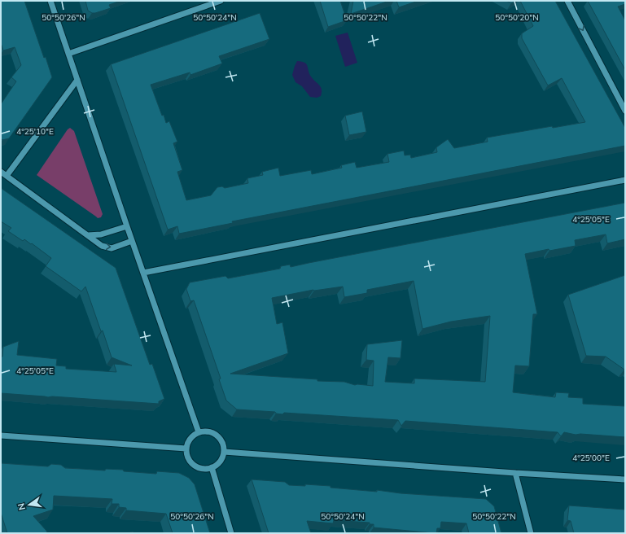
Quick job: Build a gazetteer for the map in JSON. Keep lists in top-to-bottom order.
{
  "north": "left",
  "coordinates": [
    "50°50'26\"N",
    "50°50'24\"N",
    "50°50'22\"N",
    "50°50'20\"N",
    "4°25'10\"E",
    "4°25'05\"E",
    "4°25'00\"E"
  ]
}
